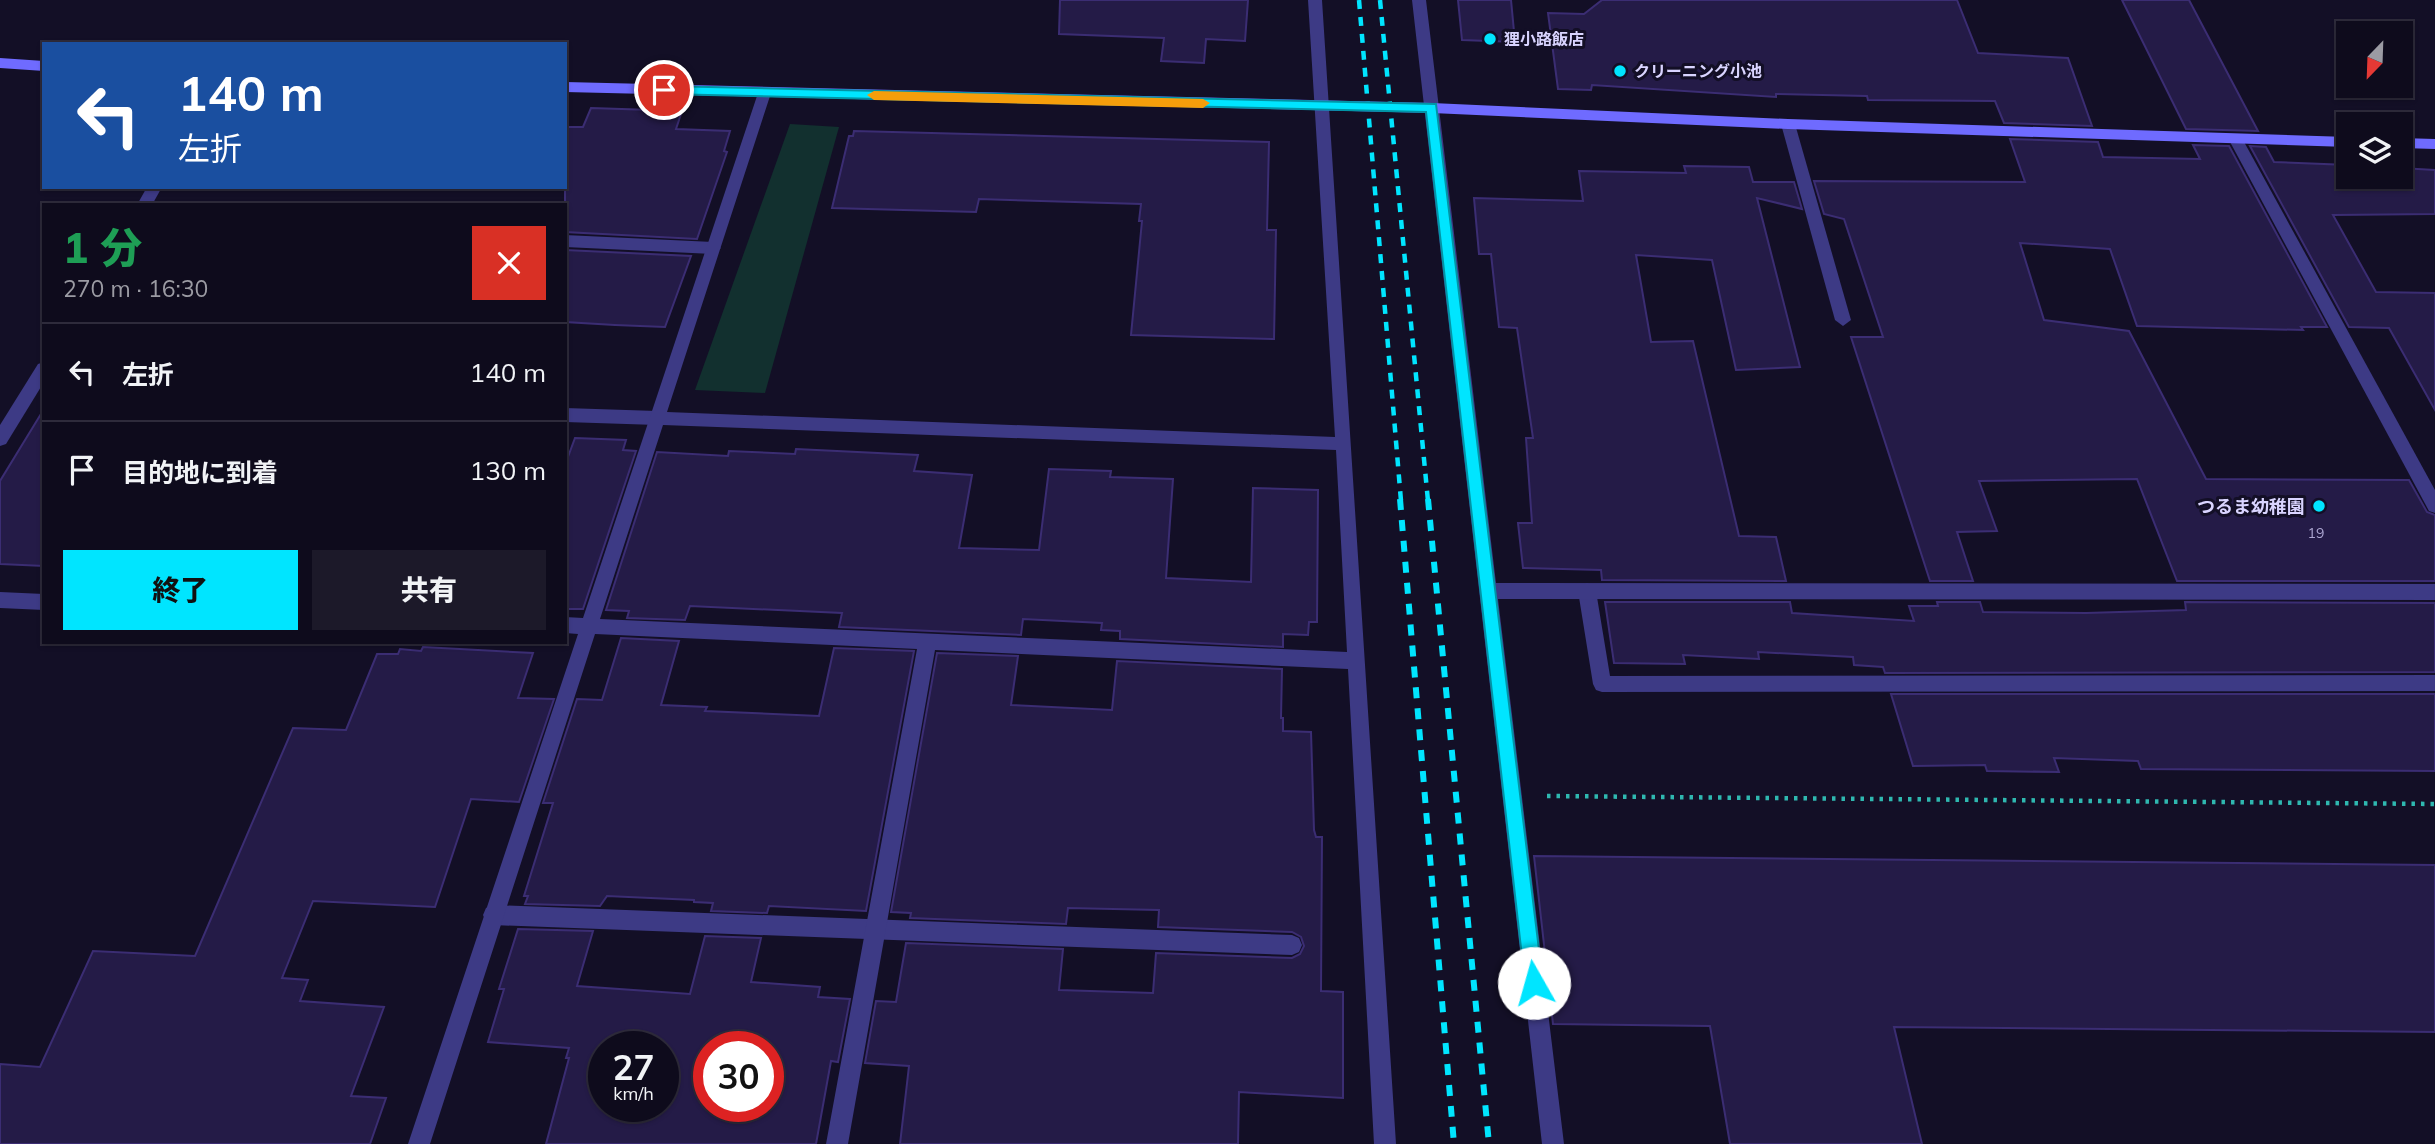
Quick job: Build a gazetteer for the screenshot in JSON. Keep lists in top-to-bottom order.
{
  "places": ["狸小路飯店", "クリーニング小池", "つるま幼稚園"],
  "house_numbers": ["19"],
  "north": "bottom left",
  "page": {
    "turn": ["140 m", "左折"],
    "heading": ["1 分", "270 m · 16:30"],
    "list": [
      {
        "name": "左折",
        "value": "140 m"
      },
      {
        "name": "目的地に到着",
        "value": "130 m"
      }
    ],
    "buttons": ["終了", "共有"],
    "speed": "27 km/h",
    "limit": "30"
  }
}
